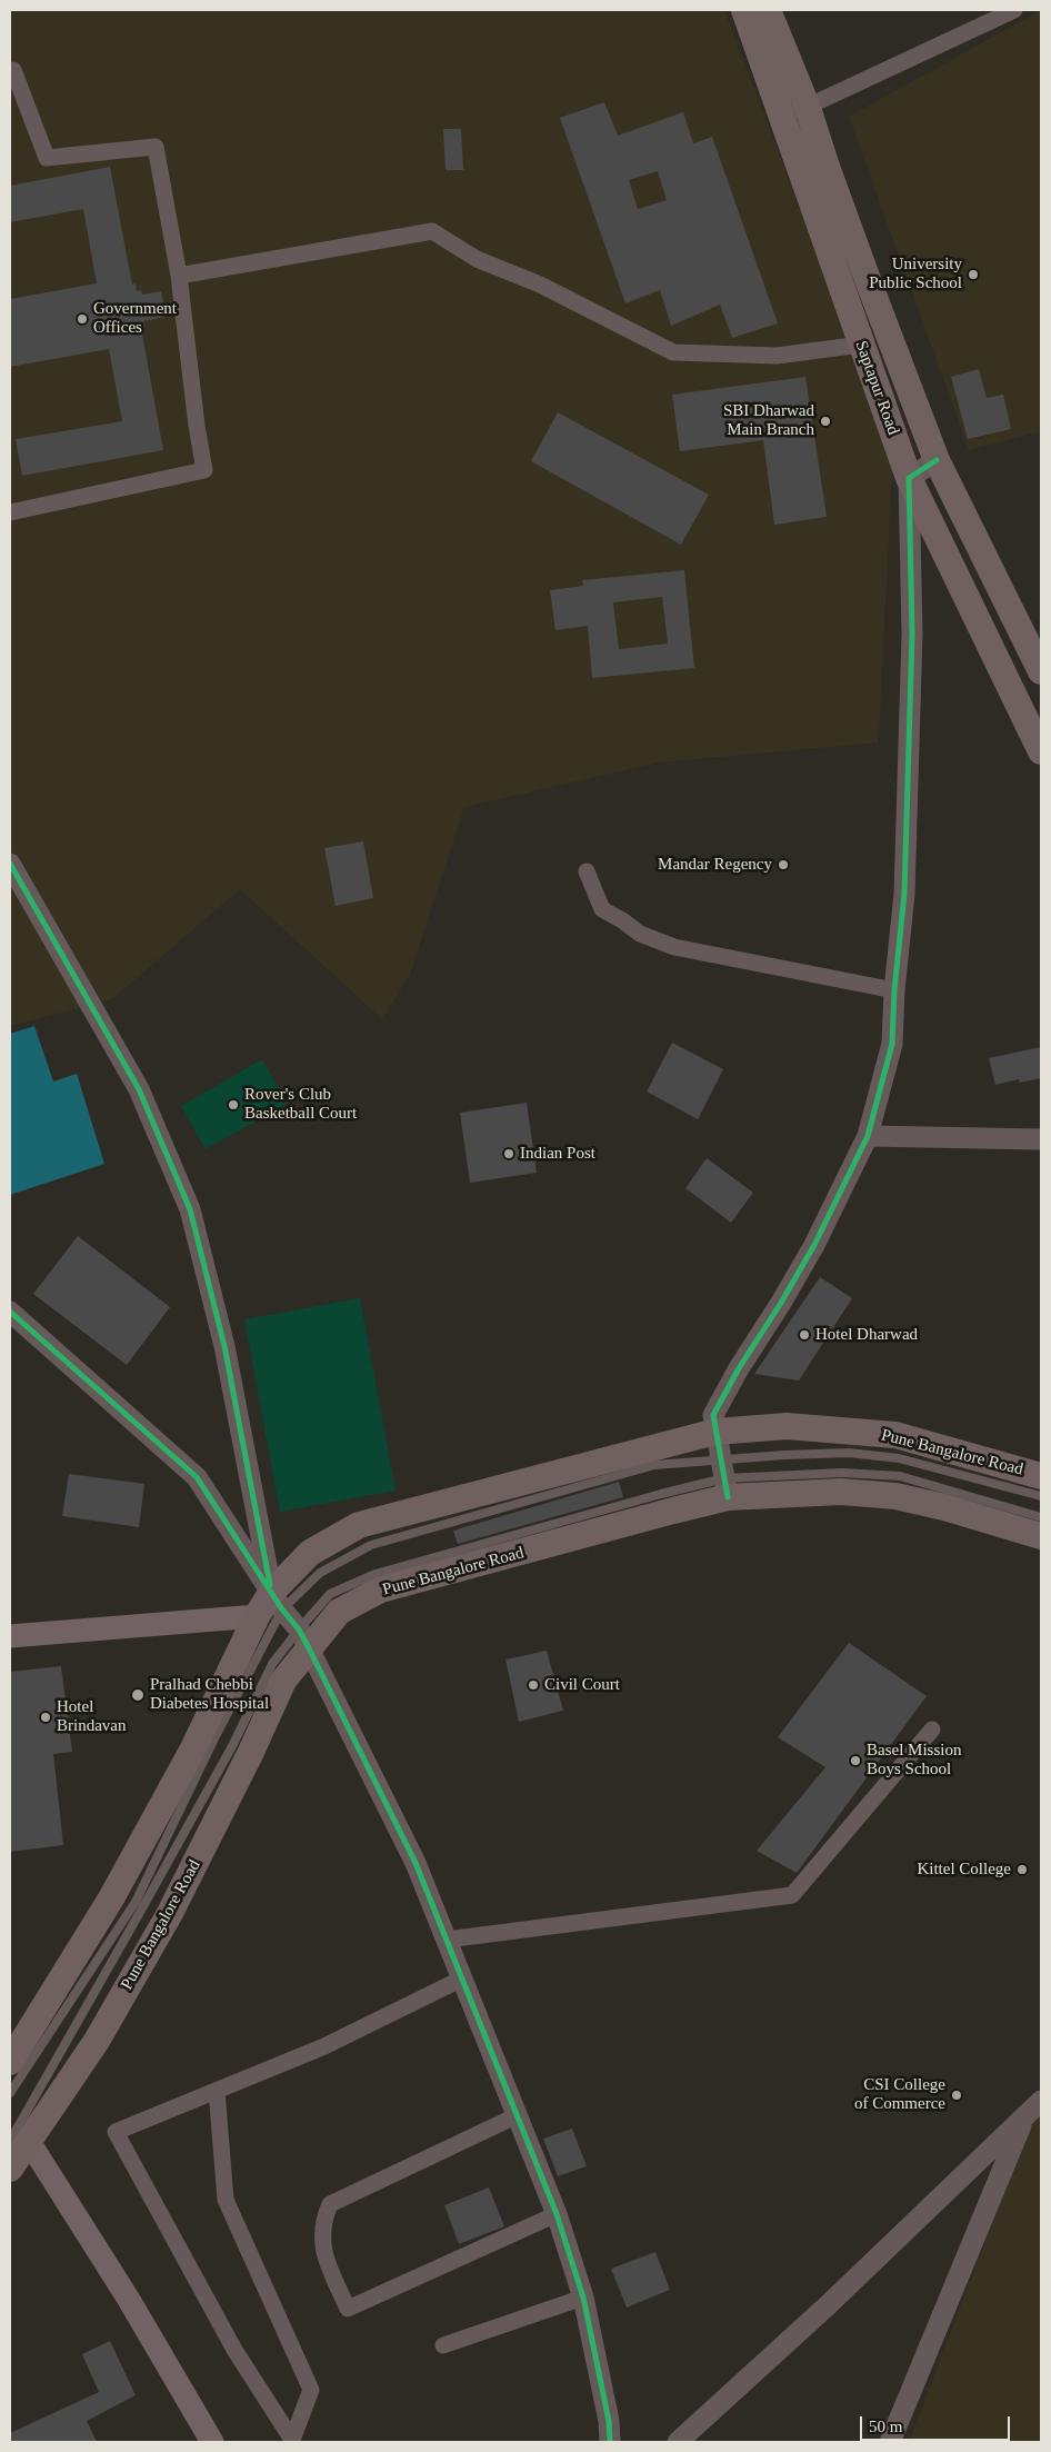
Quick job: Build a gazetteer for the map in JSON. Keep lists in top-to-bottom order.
{
  "streets": {
    "main road": ["Saptapur Road", "Pune Bangalore Road"]
  },
  "places": [
    "University Public School",
    "Government Offices",
    "SBI Dharwad Main Branch",
    "Mandar Regency",
    "Rover's Club Basketball Court",
    "Indian Post",
    "Hotel Dharwad",
    "Civil Court",
    "Pralhad Chebbi Diabetes Hospital",
    "Hotel Brindavan",
    "Basel Mission Boys School",
    "Kittel College",
    "CSI College of Commerce"
  ],
  "scale_bar": "50 m"
}
